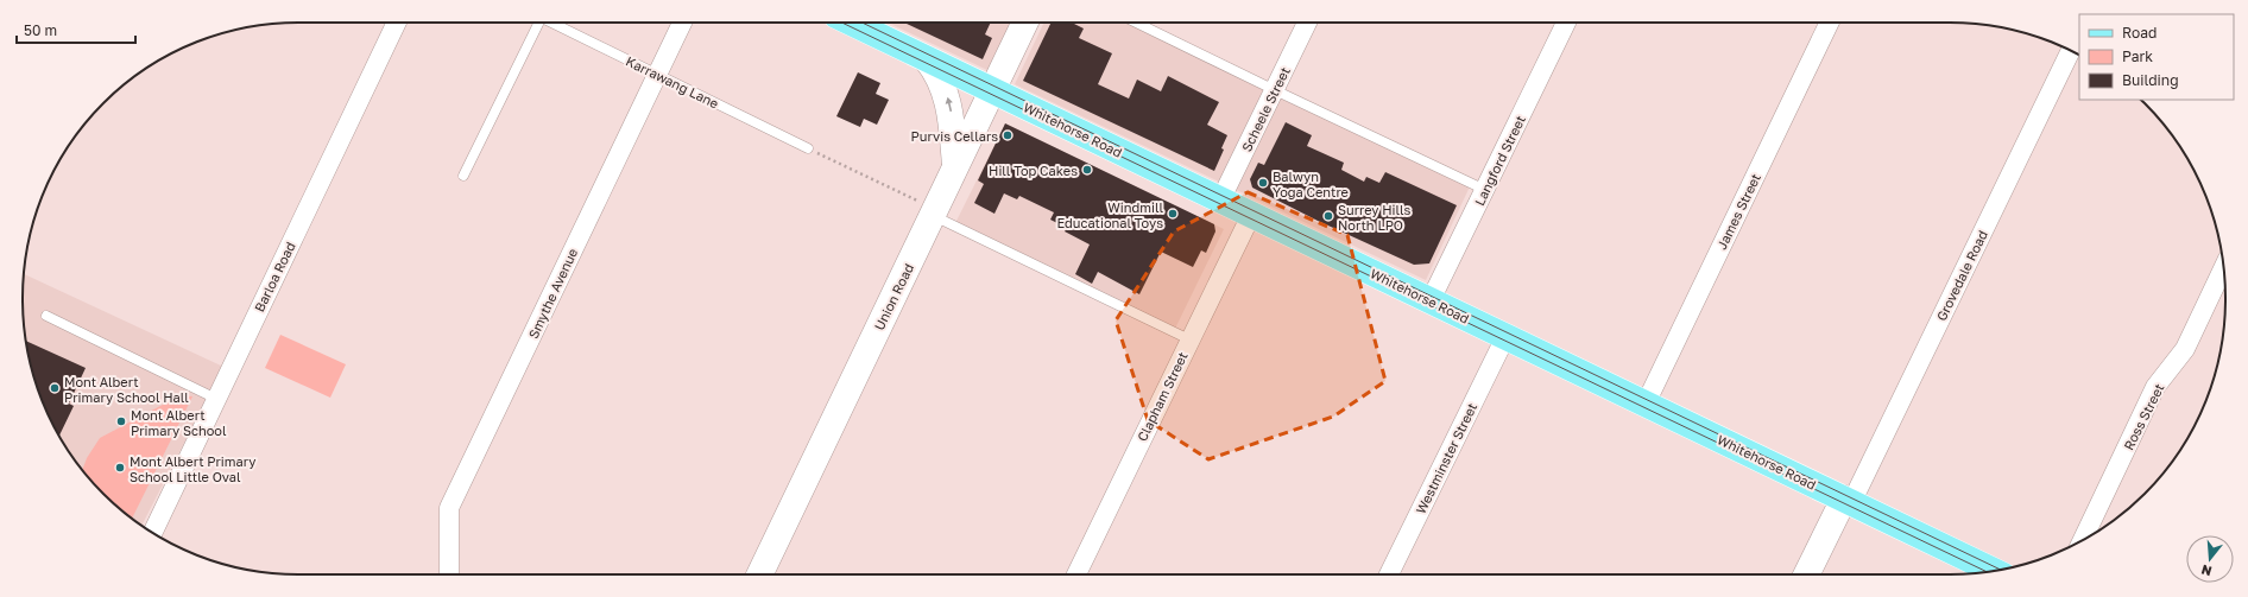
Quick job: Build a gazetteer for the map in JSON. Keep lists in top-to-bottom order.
{
  "streets": {
    "main road": ["Whitehorse Road", "Union Road"],
    "street": [
      "Scheele Street",
      "Langford Street",
      "James Street",
      "Grovedale Road",
      "Barloa Road",
      "Smythe Avenue",
      "Clapham Street",
      "Ross Street",
      "Westminster Street"
    ],
    "lane": ["Karrawang Lane"]
  },
  "crossings": [
    ["Karrawang Lane", "Smythe Avenue"],
    ["Scheele Street", "Whitehorse Road"],
    ["Whitehorse Road", "Langford Street"],
    ["Whitehorse Road", "James Street"],
    ["Whitehorse Road", "Grovedale Road"],
    ["Whitehorse Road", "Union Road"],
    ["Whitehorse Road", "Clapham Street"],
    ["Whitehorse Road", "Westminster Street"]
  ],
  "places": [
    "Purvis Cellars",
    "Hill Top Cakes",
    "Balwyn Yoga Centre",
    "Windmill Educational Toys",
    "Surrey Hills North LPO",
    "Mont Albert Primary School Hall",
    "Mont Albert Primary School",
    "Mont Albert Primary School Little Oval"
  ],
  "legend": ["Road", "Park", "Building"],
  "scale_bar": "50 m",
  "north": "bottom"
}
